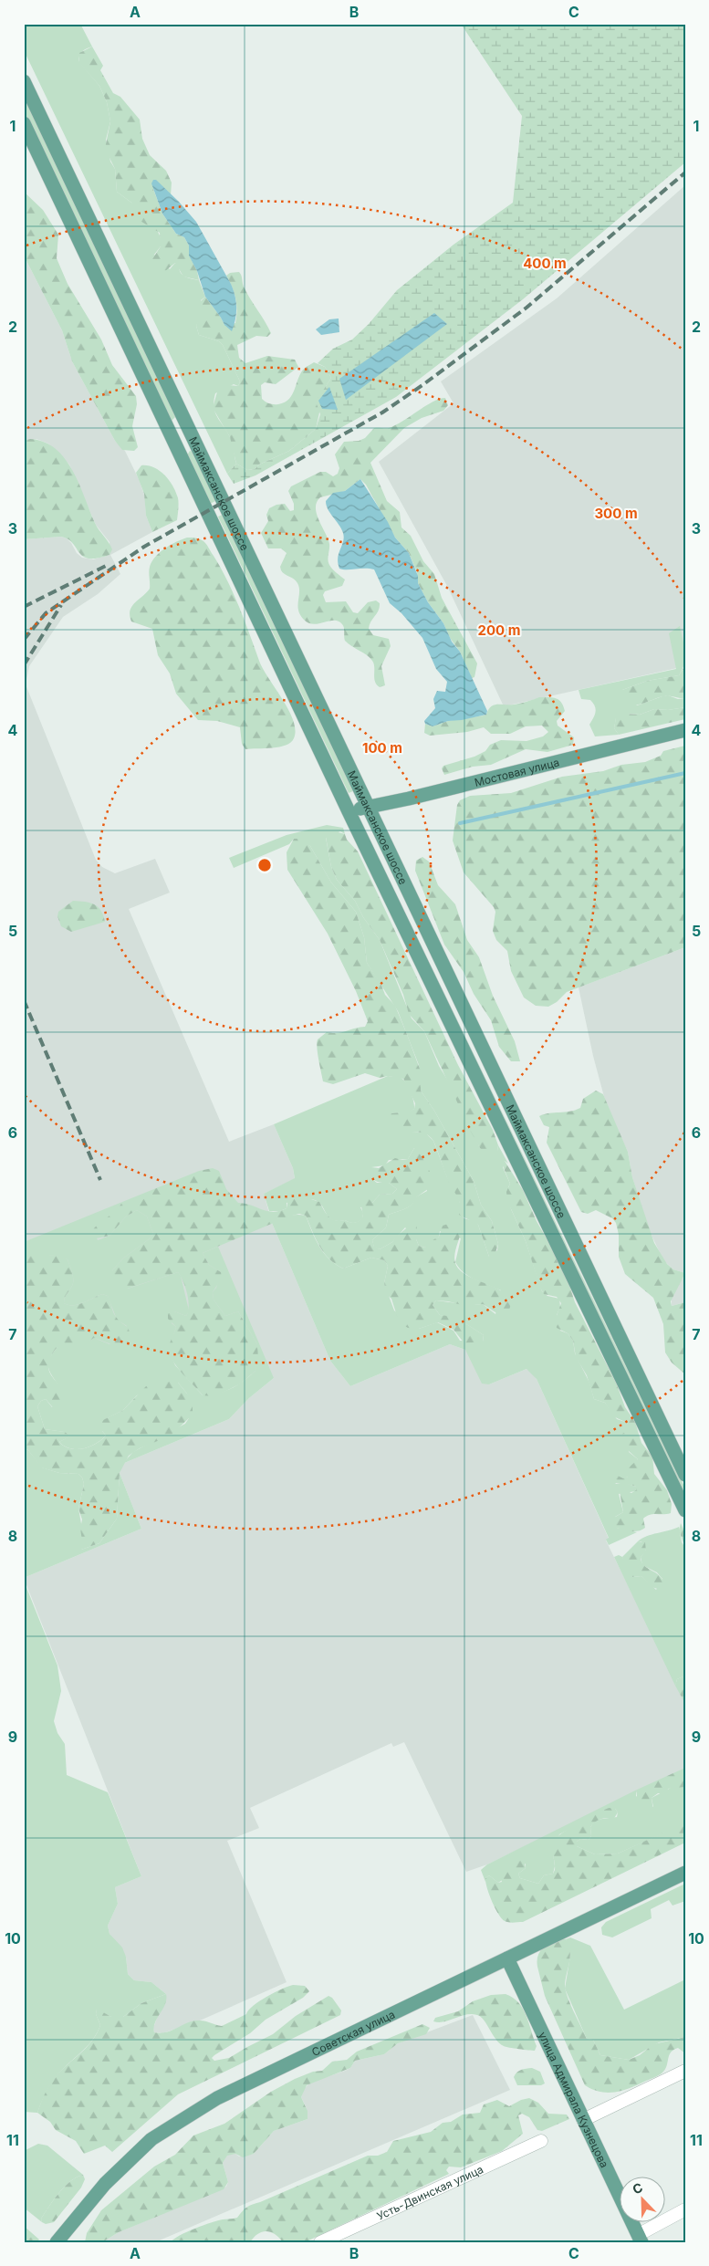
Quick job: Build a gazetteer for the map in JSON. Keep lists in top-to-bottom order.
{
  "streets": {
    "main road": [
      "Маймаксанское шоссе",
      "Мостовая улица",
      "Советская улица",
      "улица Адмирала Кузнецова"
    ],
    "street": ["Усть-Двинская улица"]
  },
  "crossings": [
    ["Маймаксанское шоссе", "Мостовая улица"],
    ["Советская улица", "улица Адмирала Кузнецова"]
  ],
  "north": "top left",
  "grid": {
    "columns": ["A", "B", "C"],
    "rows": [
      "1",
      "2",
      "3",
      "4",
      "5",
      "6",
      "7",
      "8",
      "9",
      "10",
      "11"
    ]
  },
  "rings": [
    "400 m",
    "300 m",
    "200 m",
    "100 m"
  ]
}
